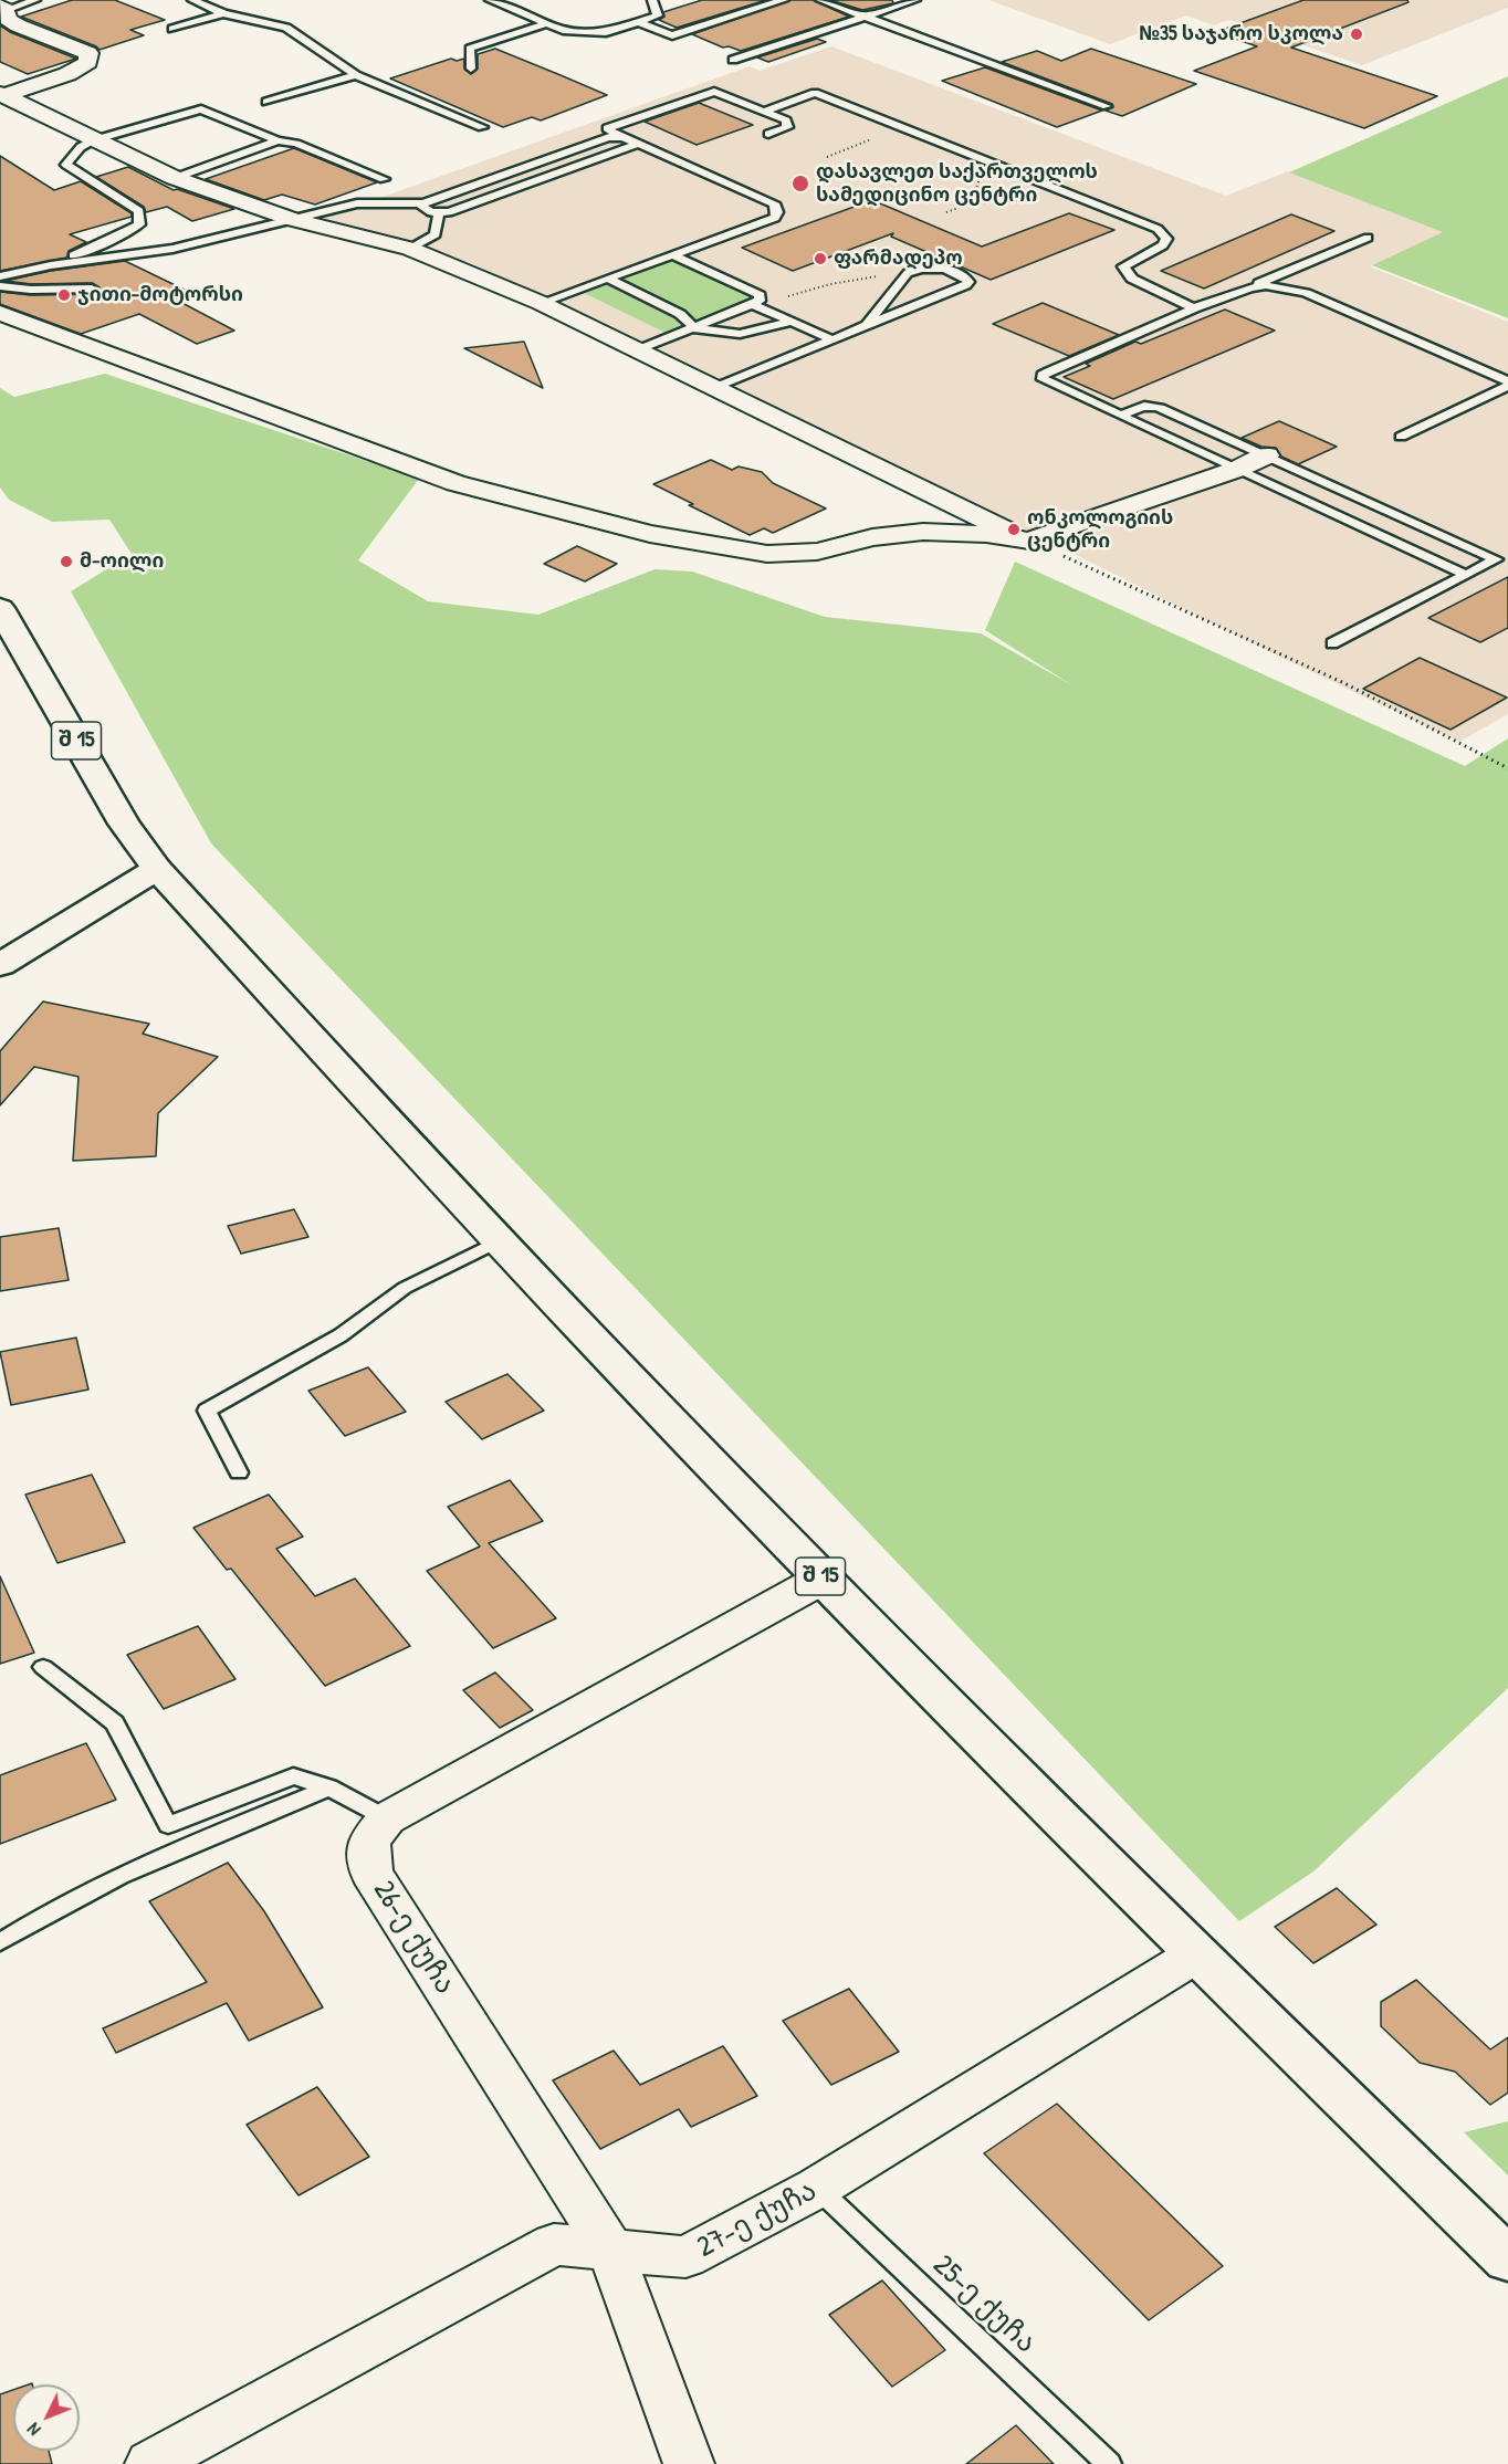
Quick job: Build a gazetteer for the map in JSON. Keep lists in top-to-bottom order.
{
  "streets": {
    "main road": ["შ 15"],
    "street": ["26-ე ქუჩა", "27-ე ქუჩა"],
    "lane": ["25-ე ქუჩა"]
  },
  "crossings": [
    ["შ 15", "26-ე ქუჩა"],
    ["შ 15", "27-ე ქუჩა"],
    ["26-ე ქუჩა", "27-ე ქუჩა"],
    ["27-ე ქუჩა", "25-ე ქუჩა"]
  ],
  "places": [
    "№35 საჯარო სკოლა",
    "დასავლეთ საქართველოს სამედიცინო ცენტრი",
    "ფარმადეპო",
    "ჯითი-მოტორსი",
    "ონკოლოგიის ცენტრი",
    "მ-ოილი"
  ],
  "north": "bottom left"
}
